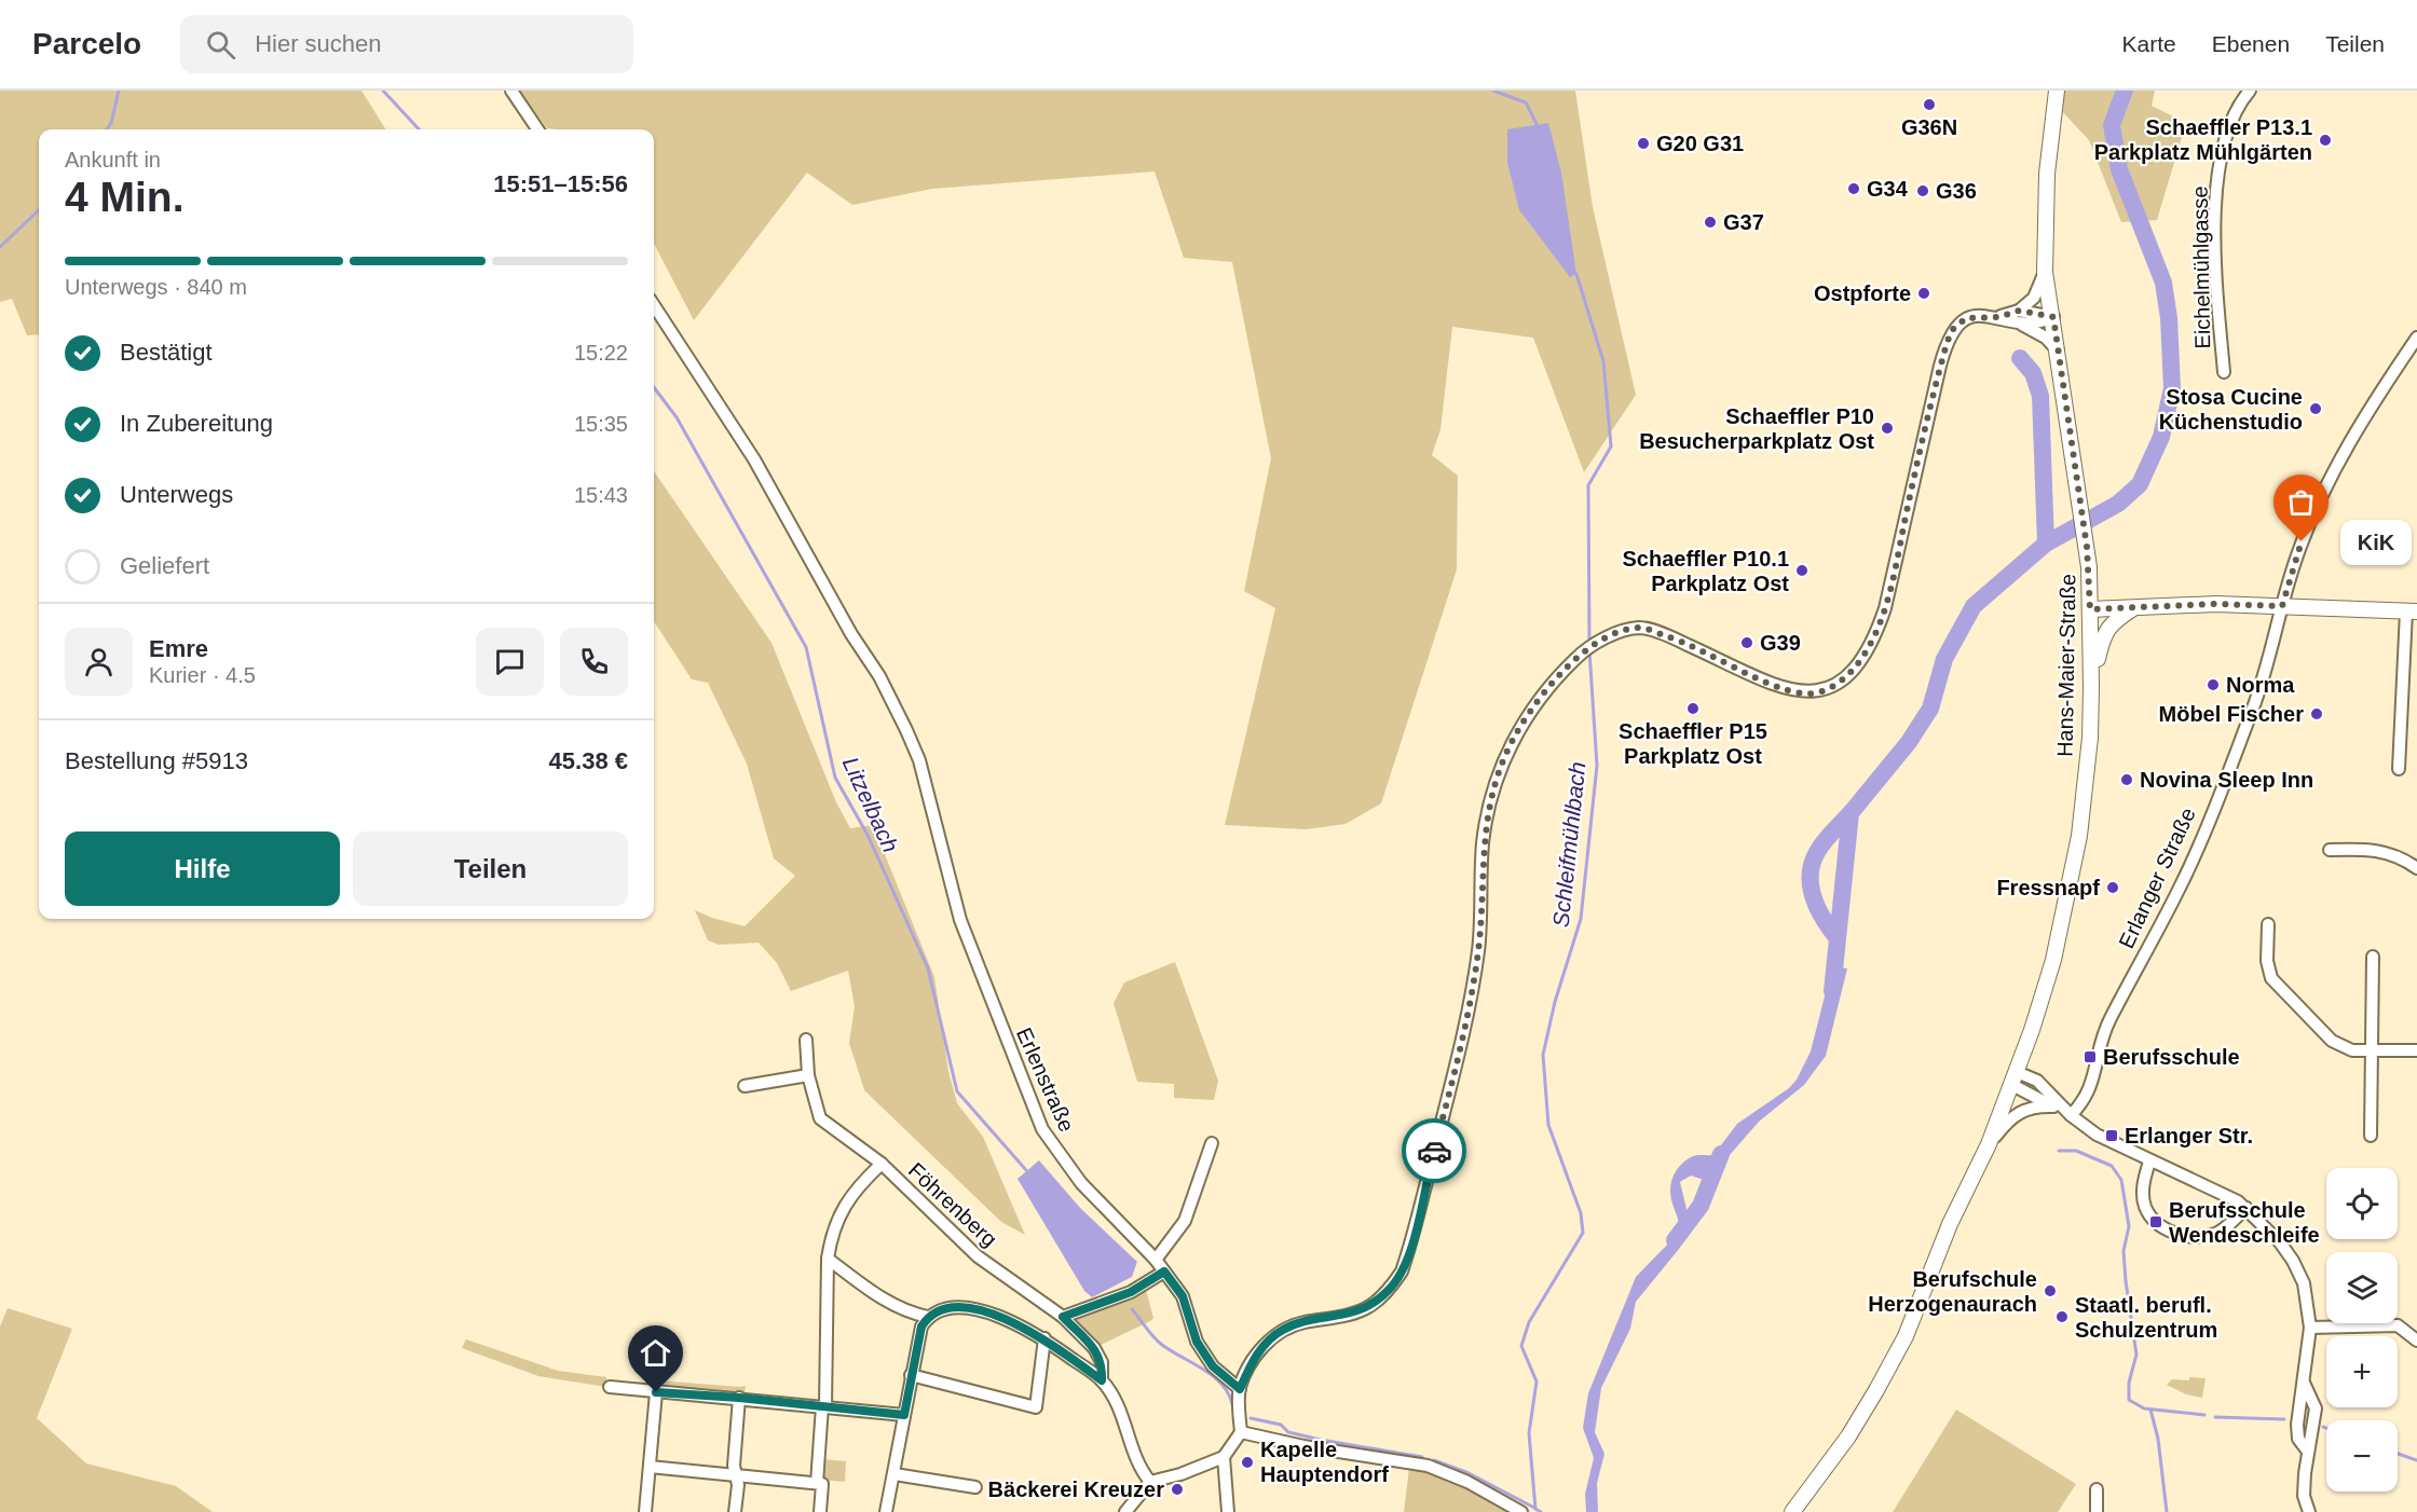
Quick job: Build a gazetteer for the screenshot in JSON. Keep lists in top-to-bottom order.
{
  "streets": {
    "street": [
      "Eichelmühlgasse",
      "Hans-Maier-Straße",
      "Erlanger Straße",
      "Erlenstraße",
      "Föhrenberg"
    ]
  },
  "water": ["Litzelbach", "Schleifmühlbach"],
  "places": {
    "other": [
      "G36N",
      "Schaeffler P13.1 Parkplatz Mühlgärten",
      "G20 G31",
      "G34",
      "G36",
      "G37",
      "Ostpforte",
      "Stosa Cucine Küchenstudio",
      "Schaeffler P10 Besucherparkplatz Ost",
      "KiK",
      "Schaeffler P10.1 Parkplatz Ost",
      "G39",
      "Norma",
      "Schaeffler P15 Parkplatz Ost",
      "Möbel Fischer",
      "Novina Sleep Inn",
      "Fressnapf",
      "Berufschule Herzogenaurach",
      "Staatl. berufl. Schulzentrum",
      "Kapelle Hauptendorf",
      "Bäckerei Kreuzer"
    ],
    "transit": ["Berufsschule", "Erlanger Str.", "Berufsschule Wendeschleife"]
  },
  "page": {
    "header": "Parcelo",
    "search": "Hier suchen",
    "nav": ["Karte", "Ebenen", "Teilen"],
    "heading": ["4 Min.", "Ankunft in", "15:51–15:56"],
    "panel": [
      "Emre",
      "Kurier · 4.5",
      "Bestellung #5913",
      "45.38 €"
    ],
    "bar": "Unterwegs · 840 m",
    "list": [
      ["Bestätigt", "15:22"],
      ["In Zubereitung", "15:35"],
      ["Unterwegs", "15:43"],
      "Geliefert"
    ],
    "bubble": "KiK",
    "buttons": ["Hilfe", "Teilen"],
    "map_buttons": ["+", "−"]
  }
}
